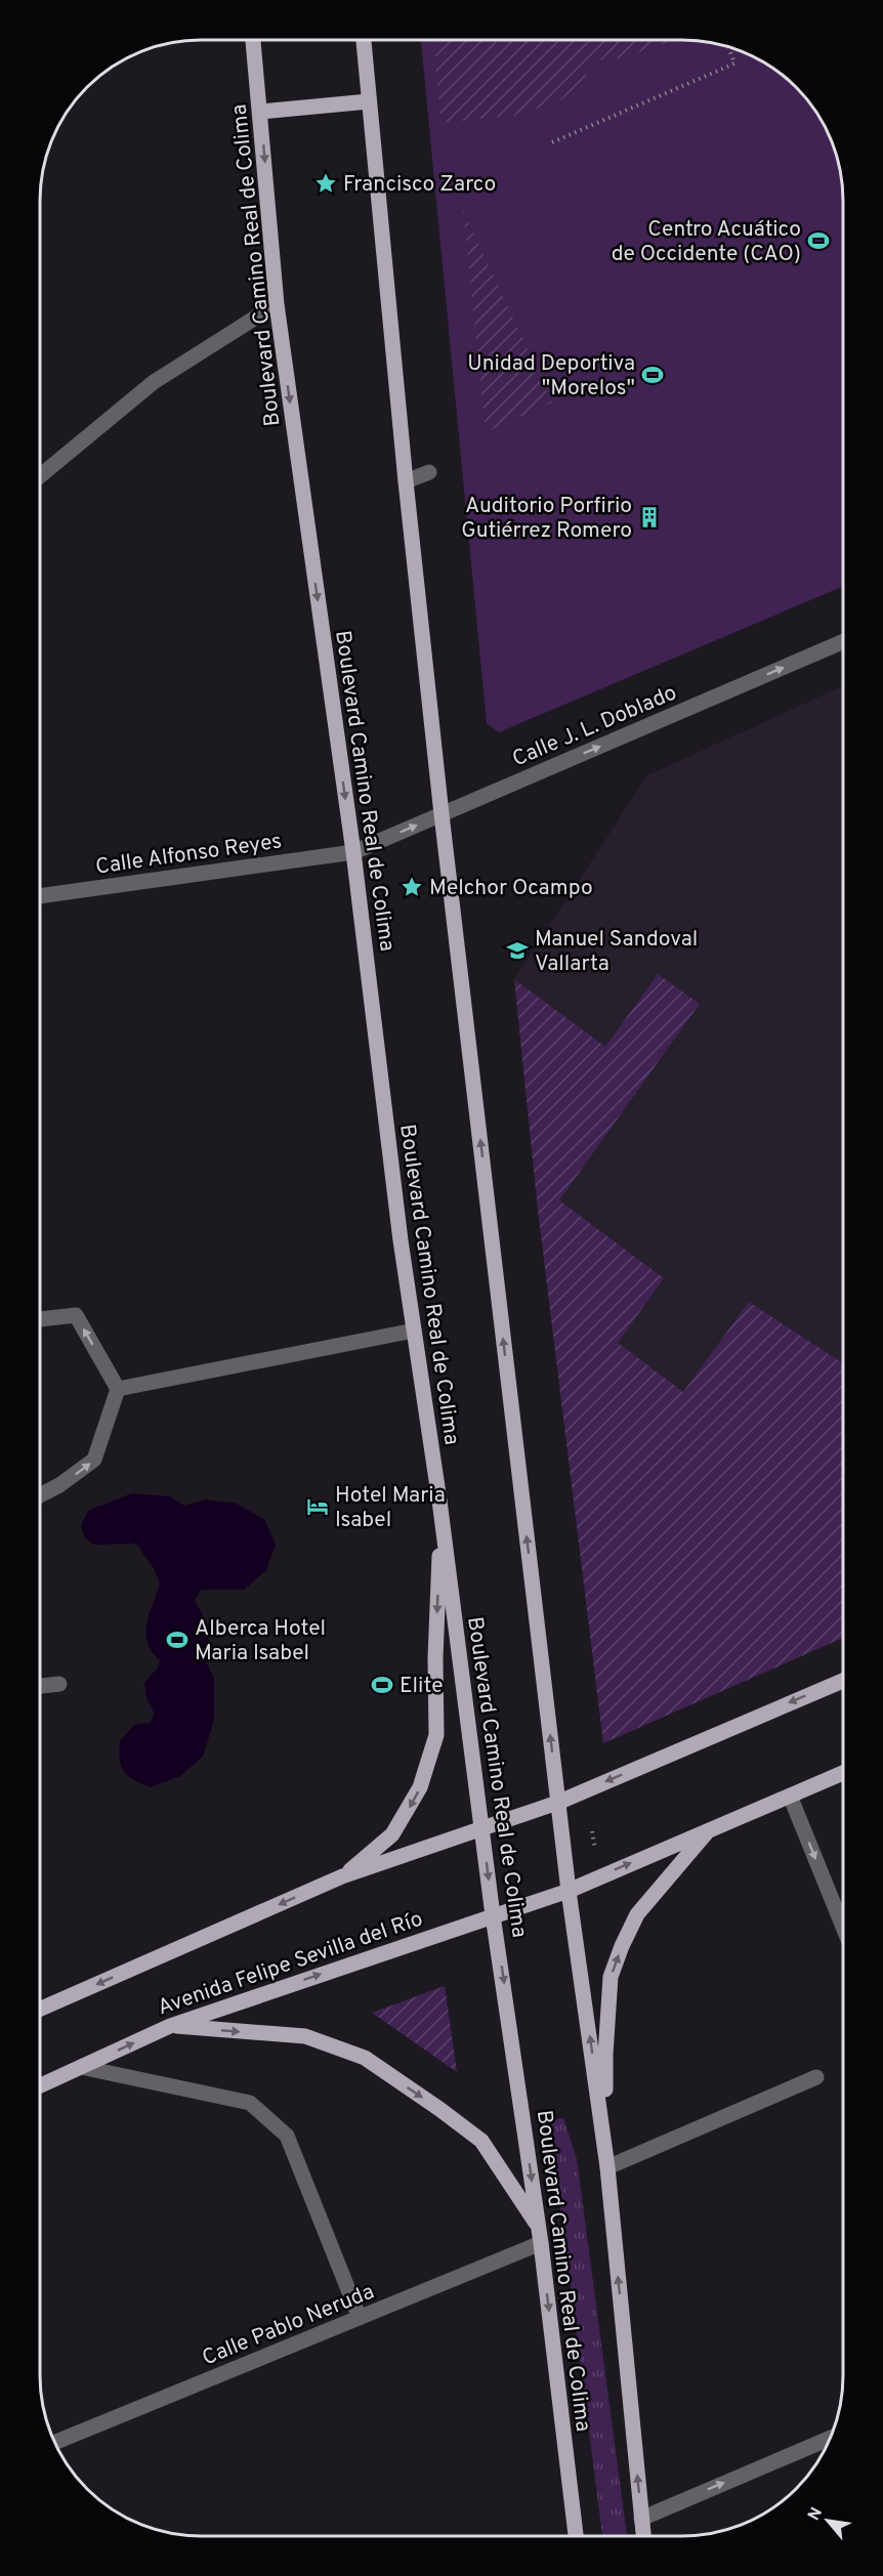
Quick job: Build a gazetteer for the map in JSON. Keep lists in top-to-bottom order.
{
  "streets": {
    "main road": ["Boulevard Camino Real de Colima", "Avenida Felipe Sevilla del Río"],
    "street": ["Calle J. L. Doblado", "Calle Alfonso Reyes", "Calle Pablo Neruda"]
  },
  "crossings": [
    ["Boulevard Camino Real de Colima", "Calle J. L. Doblado"],
    ["Boulevard Camino Real de Colima", "Calle Alfonso Reyes"],
    ["Boulevard Camino Real de Colima", "Avenida Felipe Sevilla del Río"],
    ["Boulevard Camino Real de Colima", "Calle Pablo Neruda"],
    ["Calle J. L. Doblado", "Calle Alfonso Reyes"]
  ],
  "one_way": ["Calle J. L. Doblado"],
  "places": {
    "place": ["Francisco Zarco", "Melchor Ocampo"],
    "sports": [
      "Centro Acuático de Occidente (CAO)",
      "Unidad Deportiva \"Morelos\"",
      "Alberca Hotel Maria Isabel",
      "Elite"
    ],
    "building": ["Auditorio Porfirio Gutiérrez Romero"],
    "school or university": ["Manuel Sandoval Vallarta"],
    "hotel": ["Hotel Maria Isabel"]
  },
  "north": "top left"
}
